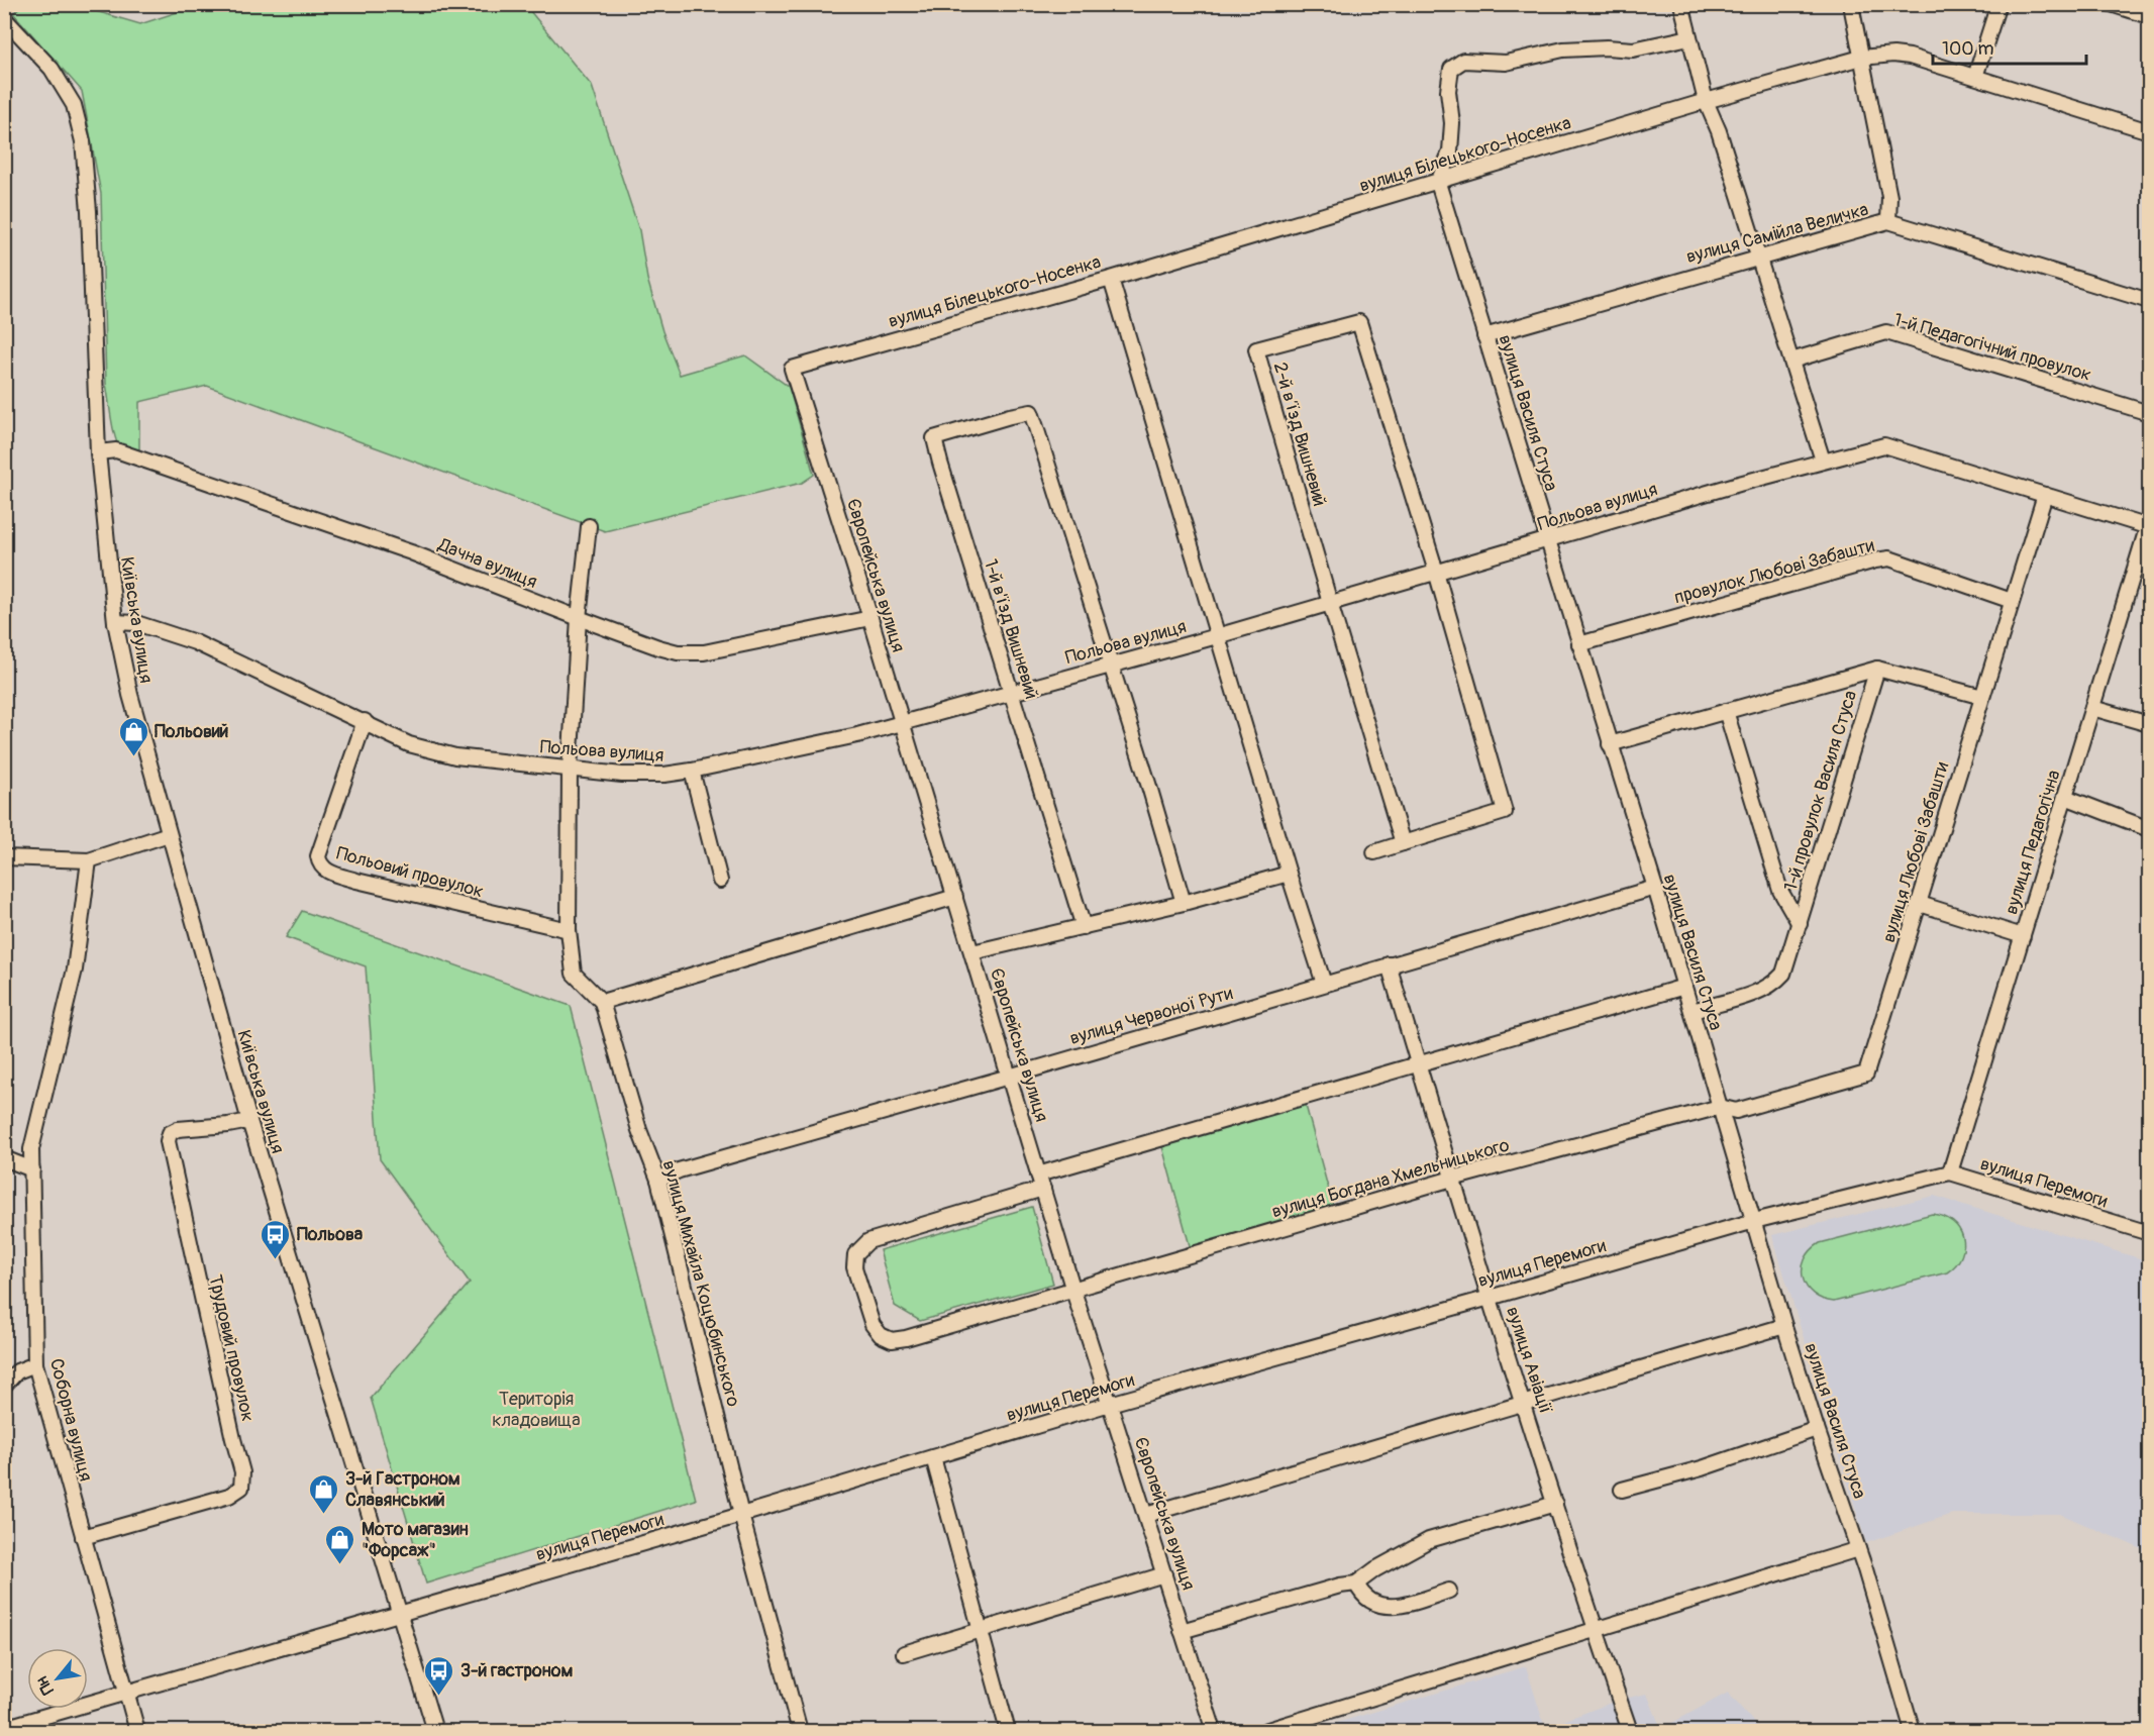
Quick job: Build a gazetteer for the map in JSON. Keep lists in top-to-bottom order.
{
  "streets": {
    "street": [
      "вулиця Білецького-Носенка",
      "вулиця Самійла Величка",
      "1-й Педагогічний провулок",
      "вулиця Василя Стуса",
      "2-й вʼїзд Вишневий",
      "Польова вулиця",
      "Дачна вулиця",
      "провулок Любові Забашти",
      "Європейська вулиця",
      "Київська вулиця",
      "1-й в'їзд Вишневий",
      "1-й провулок Василя Стуса",
      "вулиця Педагогічна",
      "вулиця Любові Забашти",
      "Польовий провулок",
      "вулиця Червоної Рути",
      "вулиця Богдана Хмельницького",
      "вулиця Перемоги",
      "вулиця Михайла Коцюбинського",
      "Трудовий провулок",
      "вулиця Авіації",
      "Соборна вулиця"
    ]
  },
  "crossings": [
    ["вулиця Білецького-Носенка", "вулиця Василя Стуса"],
    ["вулиця Білецького-Носенка", "Європейська вулиця"],
    ["вулиця Самійла Величка", "вулиця Василя Стуса"],
    ["вулиця Василя Стуса", "Польова вулиця"],
    ["вулиця Василя Стуса", "провулок Любові Забашти"],
    ["вулиця Василя Стуса", "1-й провулок Василя Стуса"],
    ["вулиця Василя Стуса", "вулиця Любові Забашти"],
    ["вулиця Василя Стуса", "вулиця Червоної Рути"],
    ["вулиця Василя Стуса", "вулиця Богдана Хмельницького"],
    ["вулиця Василя Стуса", "вулиця Перемоги"],
    ["2-й вʼїзд Вишневий", "Польова вулиця"],
    ["Польова вулиця", "Європейська вулиця"],
    ["Польова вулиця", "Київська вулиця"],
    ["Польова вулиця", "1-й в'їзд Вишневий"],
    ["Польова вулиця", "вулиця Педагогічна"],
    ["Польова вулиця", "вулиця Любові Забашти"],
    ["Польова вулиця", "Польовий провулок"],
    ["Польова вулиця", "вулиця Михайла Коцюбинського"],
    ["Дачна вулиця", "Європейська вулиця"],
    ["Дачна вулиця", "Київська вулиця"],
    ["Дачна вулиця", "вулиця Михайла Коцюбинського"],
    ["провулок Любові Забашти", "вулиця Любові Забашти"],
    ["Європейська вулиця", "вулиця Червоної Рути"],
    ["Європейська вулиця", "вулиця Богдана Хмельницького"],
    ["Європейська вулиця", "вулиця Перемоги"],
    ["Київська вулиця", "вулиця Перемоги"],
    ["Київська вулиця", "Трудовий провулок"],
    ["вулиця Педагогічна", "вулиця Перемоги"],
    ["вулиця Любові Забашти", "вулиця Богдана Хмельницького"],
    ["Польовий провулок", "вулиця Михайла Коцюбинського"],
    ["вулиця Червоної Рути", "вулиця Михайла Коцюбинського"],
    ["вулиця Червоної Рути", "вулиця Авіації"],
    ["вулиця Богдана Хмельницького", "вулиця Авіації"],
    ["вулиця Перемоги", "вулиця Михайла Коцюбинського"],
    ["вулиця Перемоги", "вулиця Авіації"],
    ["вулиця Перемоги", "Соборна вулиця"],
    ["Трудовий провулок", "Соборна вулиця"]
  ],
  "parks": ["Територія кладовища"],
  "places": {
    "shop": ["Польовий", "3-й Гастроном Славянський", "Мото магазин \"Форсаж\""],
    "bus stop": ["Польова", "3-й гастроном"]
  },
  "scale_bar": "100 m",
  "north": "bottom left"
}
